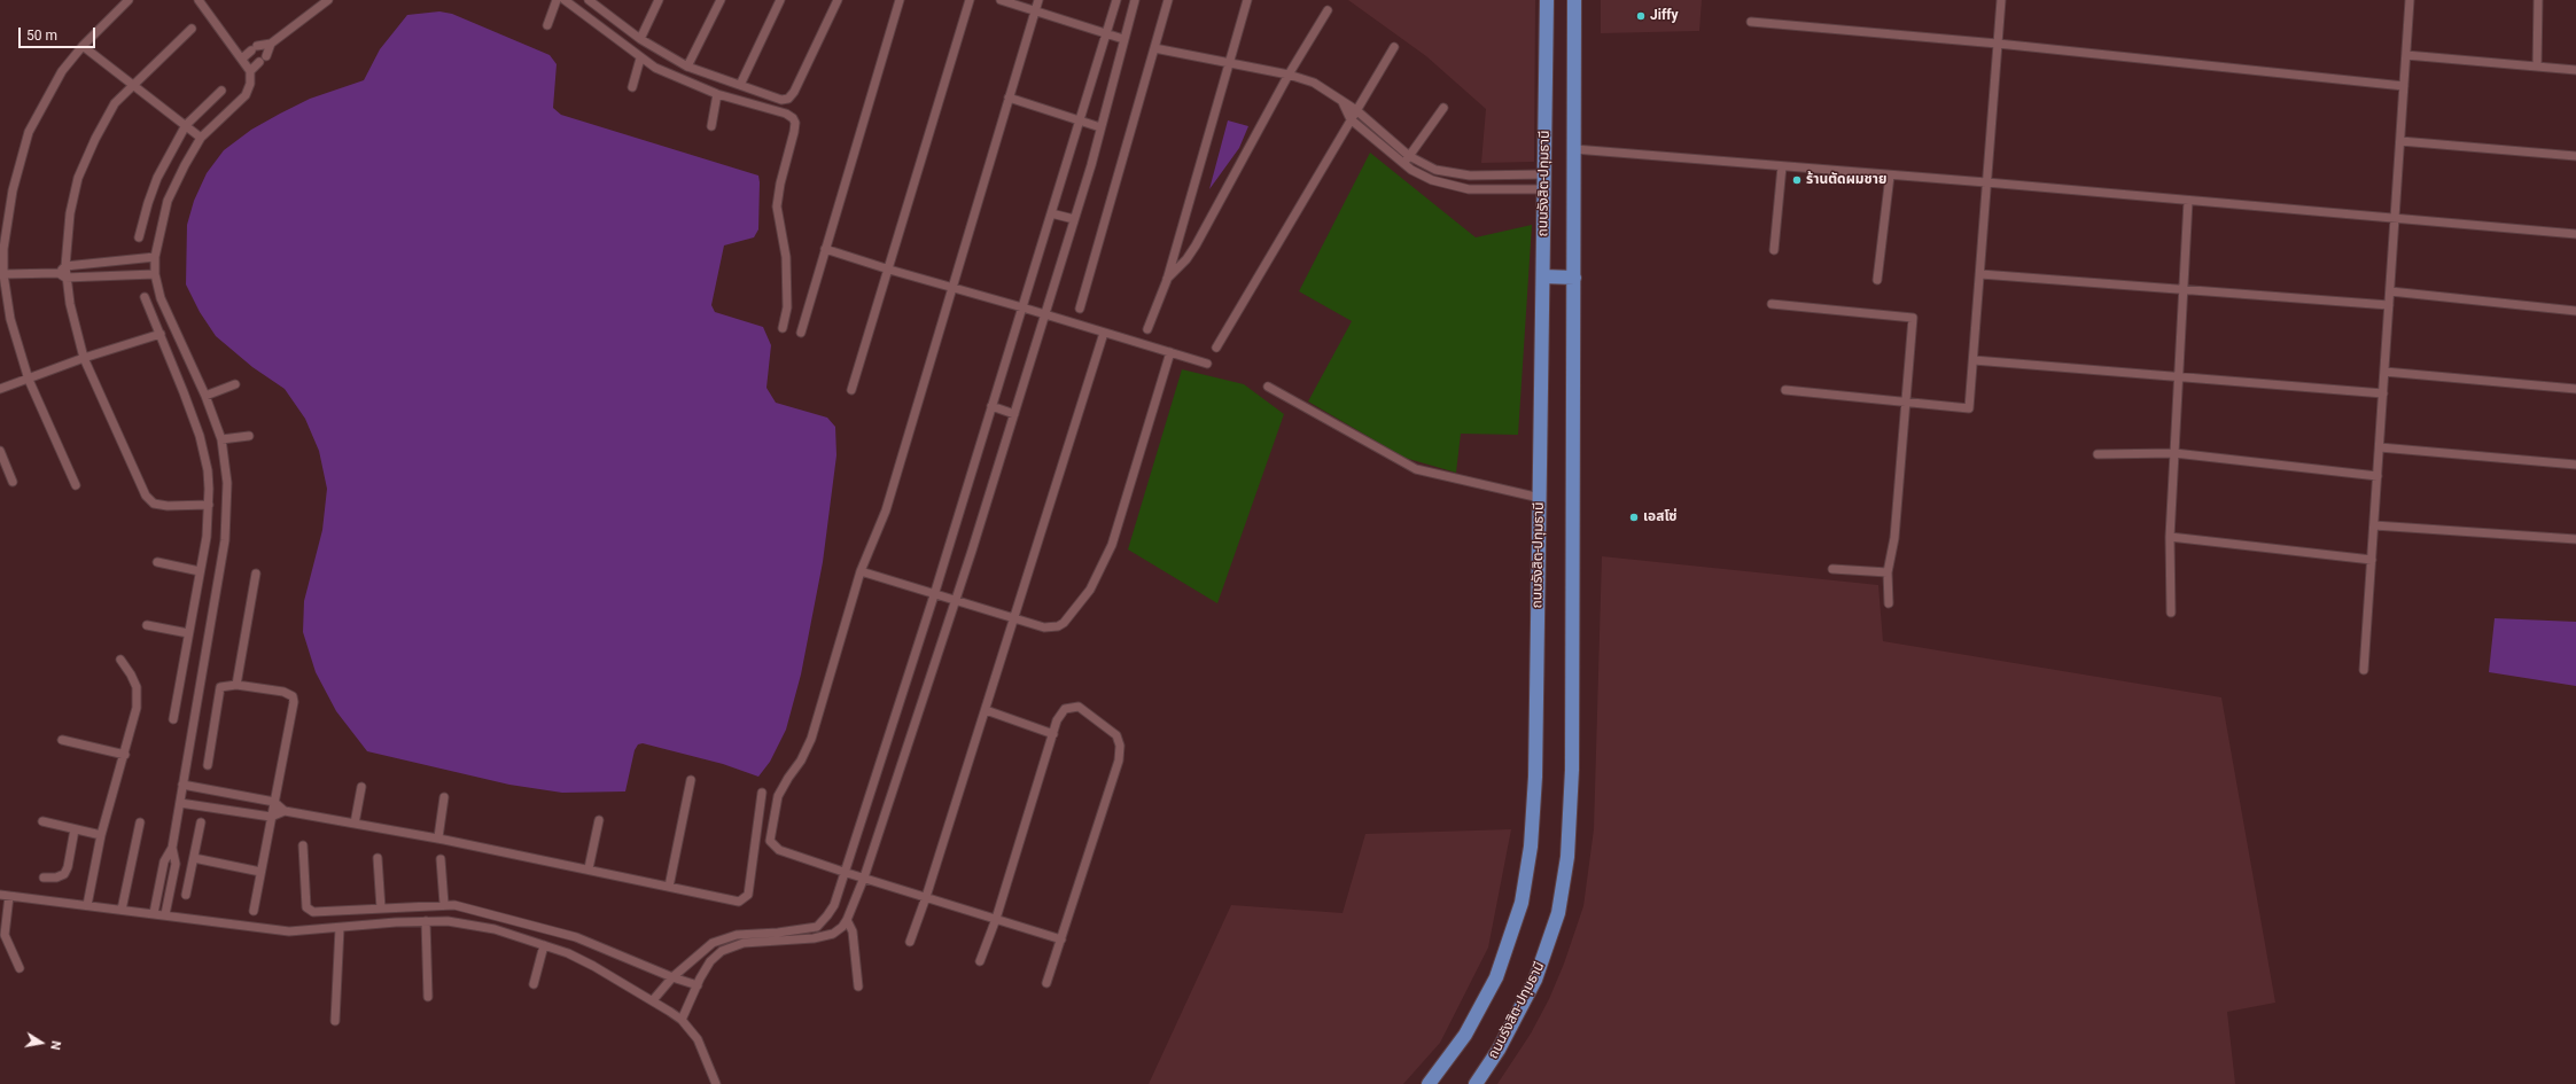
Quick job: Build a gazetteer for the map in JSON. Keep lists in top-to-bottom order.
{
  "streets": {
    "main road": ["ถนนรังสิต-ปทุมธานี"]
  },
  "places": ["Jiffy", "ร้านตัดผมชาย", "เอสโซ่"],
  "scale_bar": "50 m",
  "north": "right"
}
